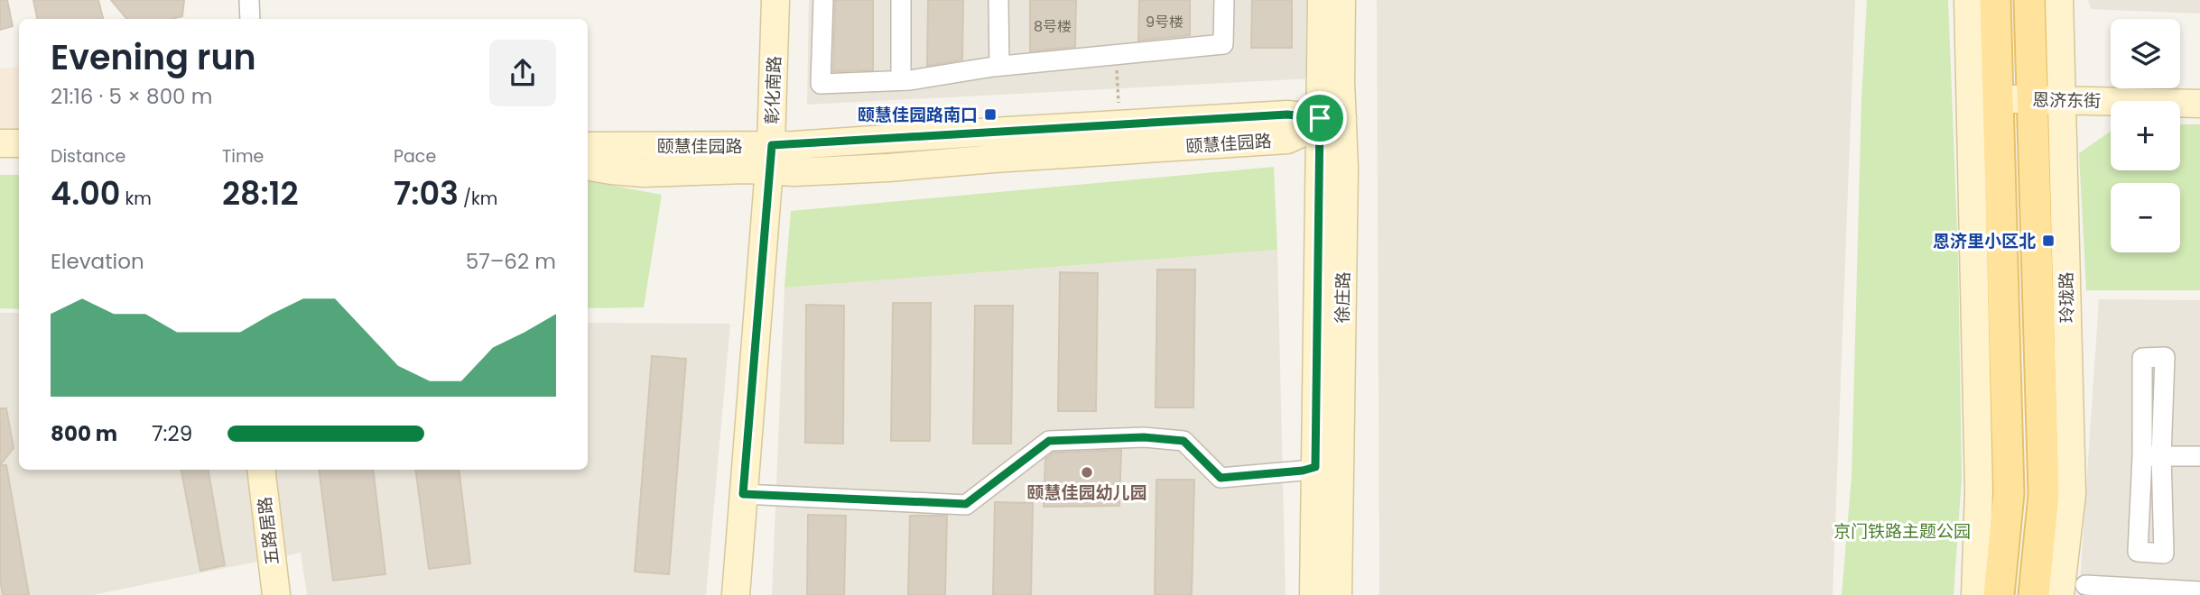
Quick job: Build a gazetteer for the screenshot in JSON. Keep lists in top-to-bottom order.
{
  "streets": {
    "main road": ["玲珑路"],
    "street": [
      "彰化南路",
      "恩济东街",
      "颐慧佳园路",
      "徐庄路",
      "五路居路"
    ]
  },
  "crossings": [
    ["彰化南路", "颐慧佳园路"],
    ["恩济东街", "玲珑路"],
    ["颐慧佳园路", "徐庄路"]
  ],
  "parks": ["京门铁路主题公园"],
  "places": {
    "transit": ["颐慧佳园路南口", "恩济里小区北"],
    "other": ["颐慧佳园幼儿园"]
  },
  "house_numbers": ["9号楼", "8号楼"],
  "page": {
    "map_buttons": ["+", "−"],
    "heading": ["Evening run", "21:16 · 5 × 800 m"],
    "stats": [
      ["Distance", "4.00 km"],
      ["Time", "28:12"],
      ["Pace", "7:03 /km"]
    ],
    "chart": ["Elevation", "57–62 m"],
    "list": [
      {
        "name": "800 m",
        "note": "7:29"
      }
    ]
  }
}
